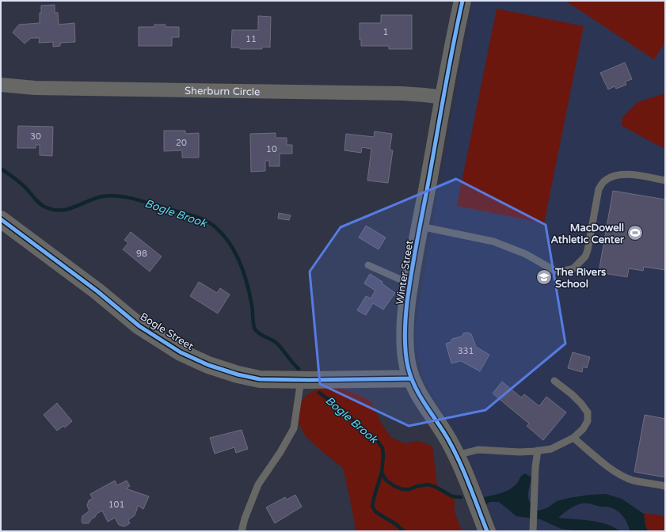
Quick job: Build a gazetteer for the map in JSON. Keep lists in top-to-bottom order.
{
  "streets": {
    "street": ["Sherburn Circle", "Winter Street", "Bogle Street"]
  },
  "crossings": [
    ["Sherburn Circle", "Winter Street"],
    ["Winter Street", "Bogle Street"]
  ],
  "water": ["Bogle Brook"],
  "places": {
    "sports": ["MacDowell Athletic Center"],
    "school or university": ["The Rivers School"]
  },
  "house_numbers": [
    "1",
    "11",
    "30",
    "20",
    "10",
    "98",
    "331",
    "101"
  ]
}
